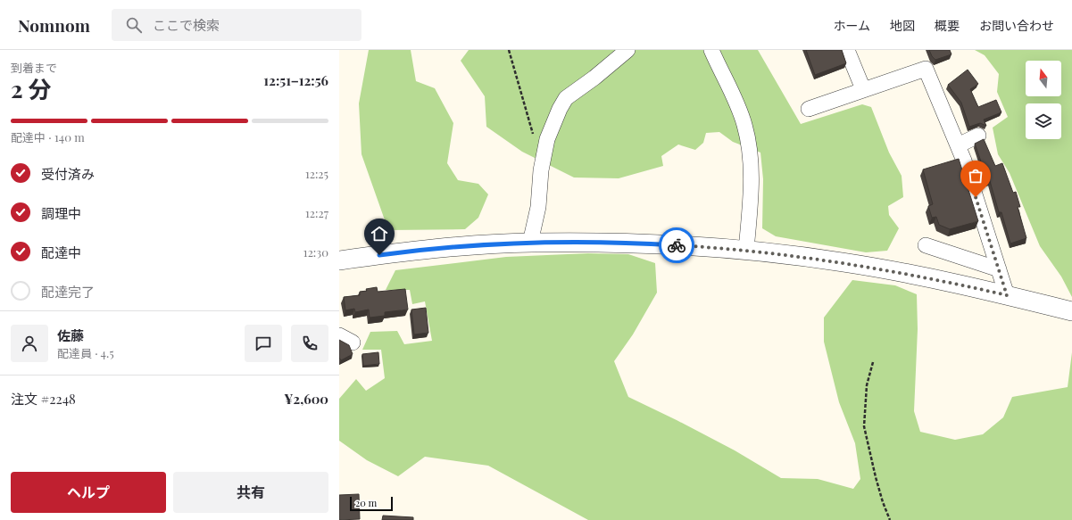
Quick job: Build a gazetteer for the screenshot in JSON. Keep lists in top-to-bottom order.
{
  "scale_bar": "20 m",
  "north": "top",
  "page": {
    "header": "Nomnom",
    "search": "ここで検索",
    "nav": [
      "ホーム",
      "地図",
      "概要",
      "お問い合わせ"
    ],
    "heading": ["2 分", "到着まで", "12:51–12:56"],
    "panel": [
      "佐藤",
      "配達員 · 4.5",
      "注文 #2248",
      "¥2,600"
    ],
    "bar": "配達中 · 140 m",
    "list": [
      ["受付済み", "12:25"],
      ["調理中", "12:27"],
      ["配達中", "12:30"],
      "配達完了"
    ],
    "buttons": ["ヘルプ", "共有"],
    "scale": "20 m"
  }
}
